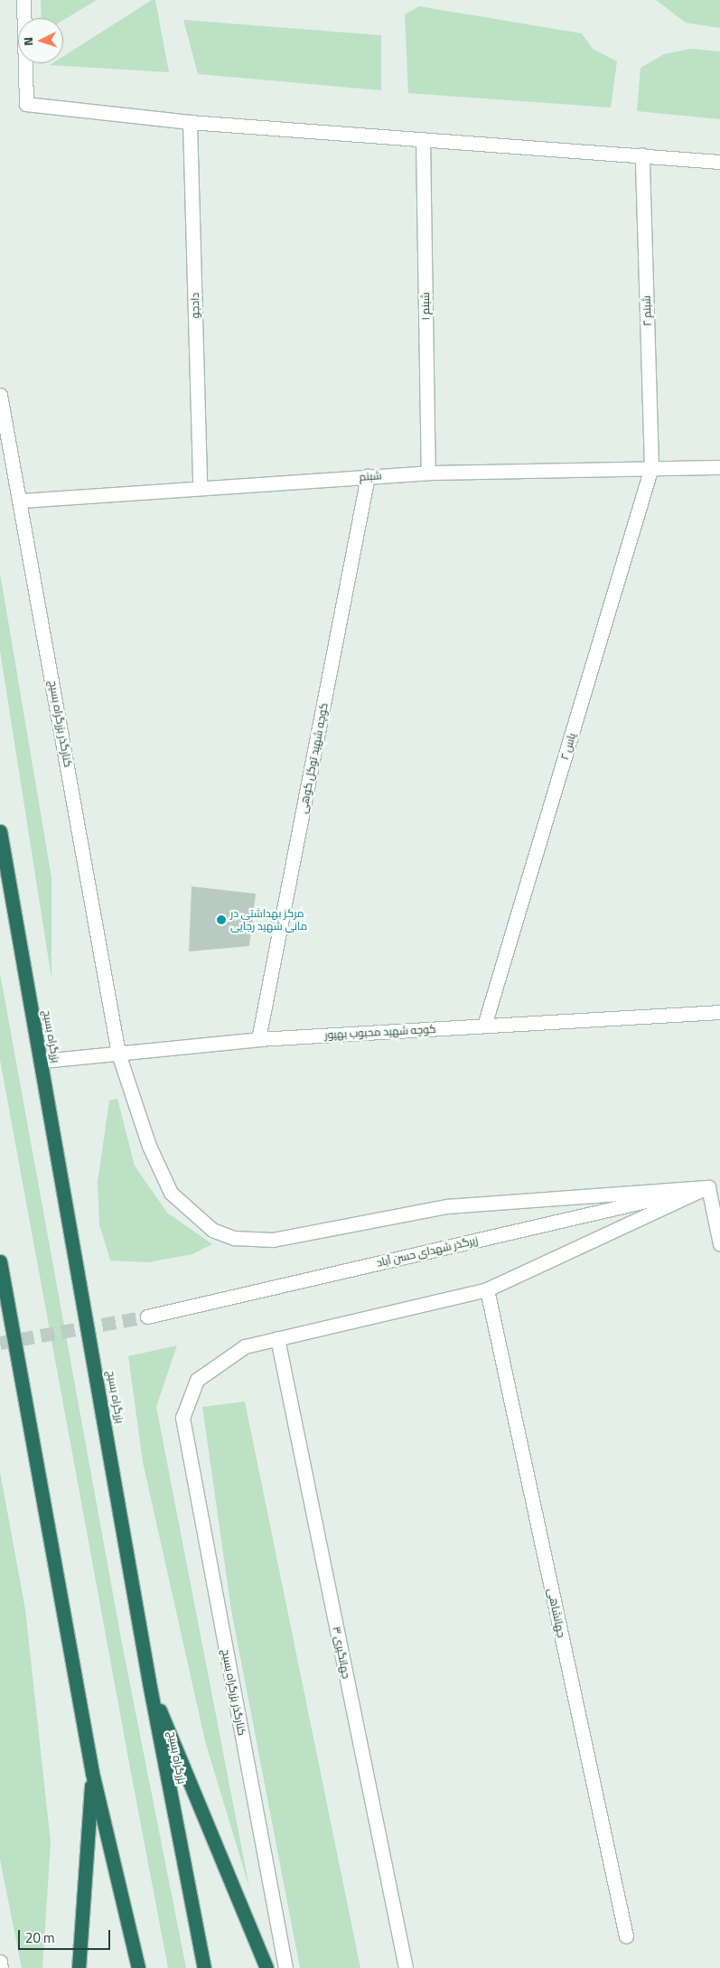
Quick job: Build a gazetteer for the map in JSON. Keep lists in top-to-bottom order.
{
  "streets": {
    "highway": ["بزرگراه بسیج"],
    "street": [
      "دادجو",
      "شبنم ۱",
      "شبنم ۲",
      "شبنم",
      "کنارگذر بزرگراه بسیج",
      "یاس ۲",
      "کوچه شهید توکل کوهی",
      "کوچه شهید محبوب بهپور",
      "زیرگذر شهدای حسن آباد",
      "جهانشاهی",
      "جهانگیری ۳"
    ]
  },
  "crossings": [
    ["دادجو", "شبنم"],
    ["شبنم ۱", "شبنم"],
    ["شبنم ۲", "شبنم"],
    ["شبنم ۲", "یاس ۲"],
    ["شبنم", "کنارگذر بزرگراه بسیج"],
    ["شبنم", "یاس ۲"],
    ["شبنم", "کوچه شهید توکل کوهی"],
    ["کنارگذر بزرگراه بسیج", "کوچه شهید محبوب بهپور"],
    ["کنارگذر بزرگراه بسیج", "زیرگذر شهدای حسن آباد"],
    ["کنارگذر بزرگراه بسیج", "جهانگیری ۳"],
    ["یاس ۲", "کوچه شهید محبوب بهپور"],
    ["کوچه شهید توکل کوهی", "کوچه شهید محبوب بهپور"],
    ["کوچه شهید محبوب بهپور", "بزرگراه بسیج"]
  ],
  "places": ["مرکز بهداشتی در مانی شهید رجایی"],
  "scale_bar": "20 m",
  "north": "left"
}
